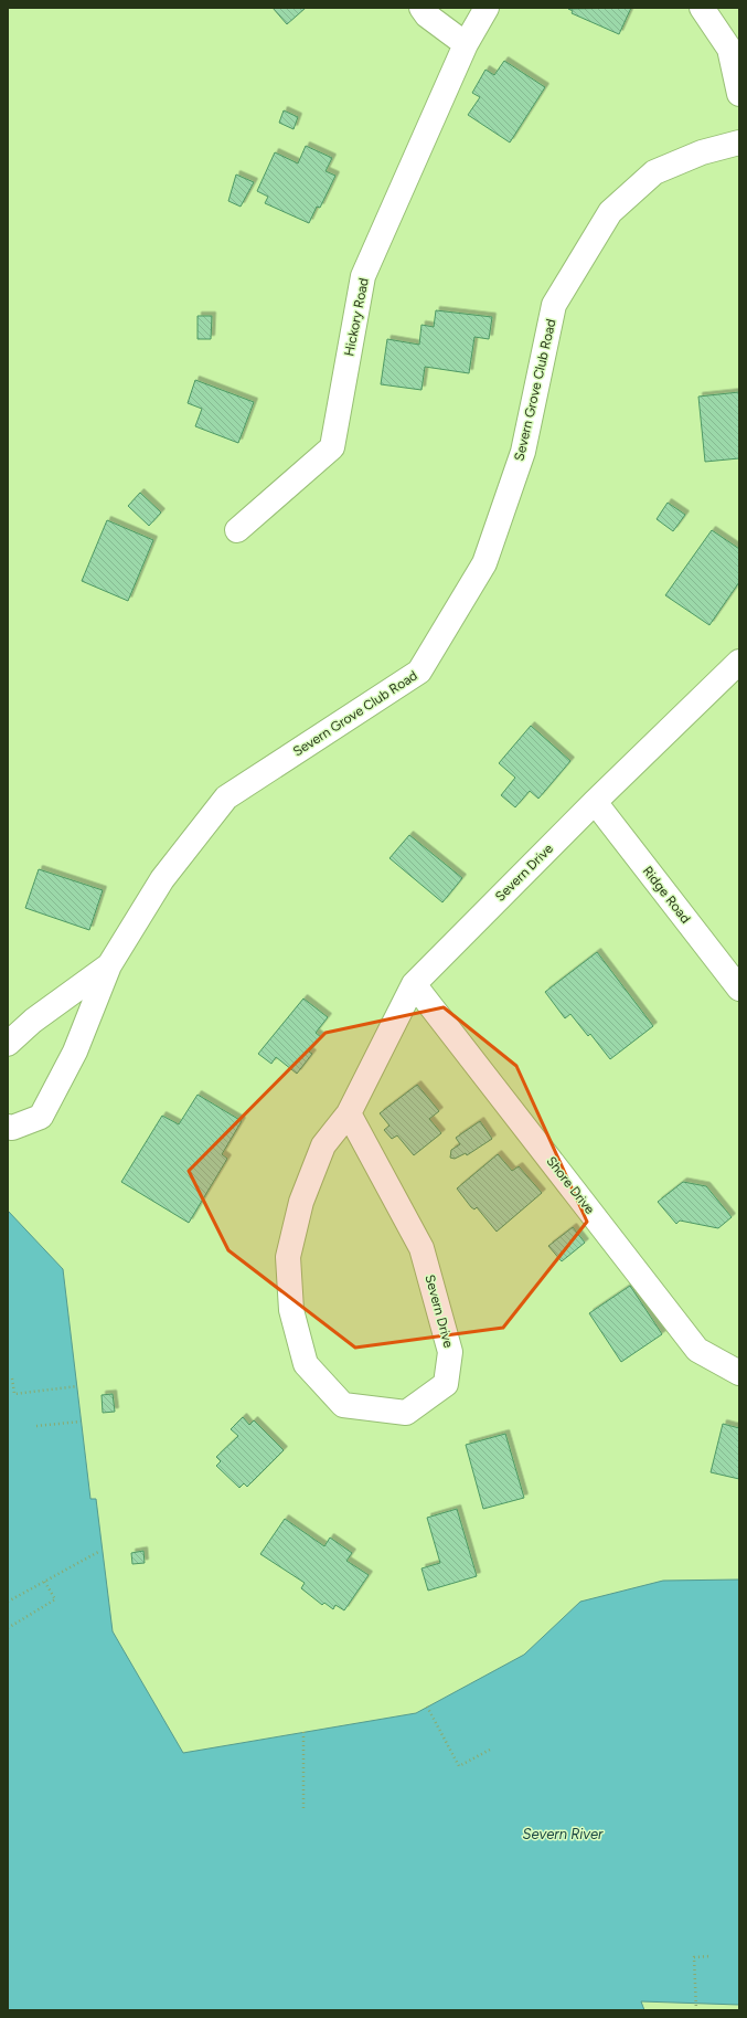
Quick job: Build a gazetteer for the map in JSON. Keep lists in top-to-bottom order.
{
  "streets": {
    "street": [
      "Hickory Road",
      "Severn Grove Club Road",
      "Severn Drive",
      "Ridge Road",
      "Shore Drive"
    ]
  },
  "crossings": [
    ["Severn Drive", "Ridge Road"],
    ["Severn Drive", "Shore Drive"]
  ],
  "water": ["Severn River"]
}
